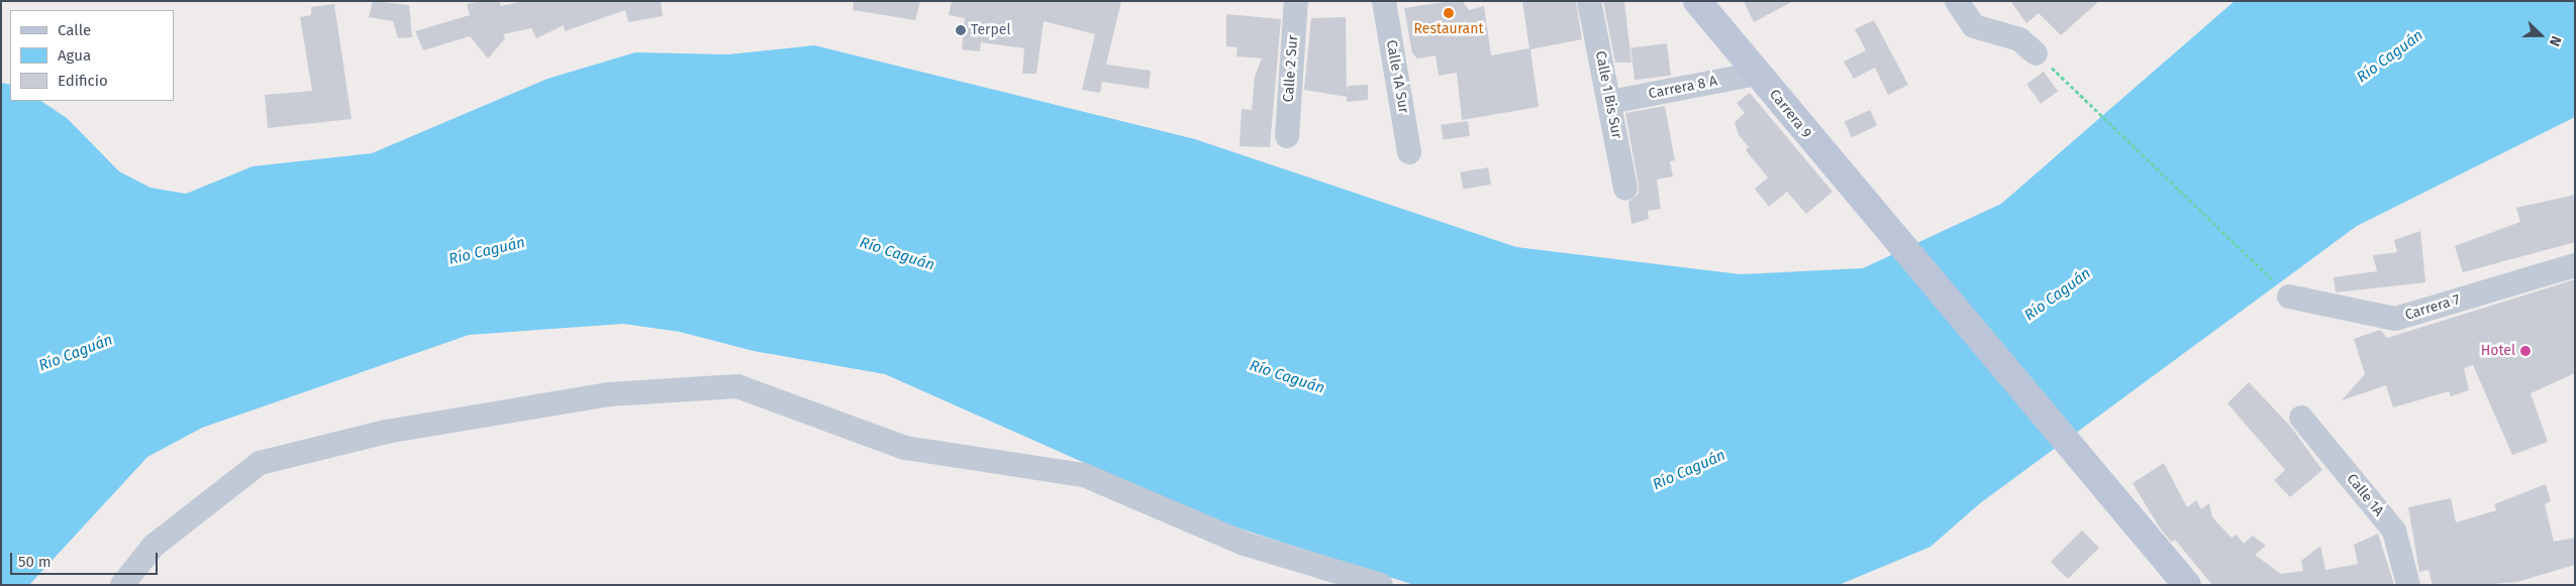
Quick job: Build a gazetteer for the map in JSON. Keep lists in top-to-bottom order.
{
  "streets": {
    "main road": ["Carrera 9"],
    "street": [
      "Calle 2 Sur",
      "Calle 1A Sur",
      "Carrera 8 A",
      "Calle 1 Bis Sur",
      "Carrera 7",
      "Calle 1A"
    ]
  },
  "crossings": [
    ["Carrera 8 A", "Calle 1 Bis Sur"],
    ["Carrera 8 A", "Carrera 9"]
  ],
  "water": ["Río Caguán"],
  "places": ["Restaurant", "Terpel", "Hotel"],
  "legend": ["Calle", "Agua", "Edificio"],
  "scale_bar": "50 m",
  "north": "right"
}
